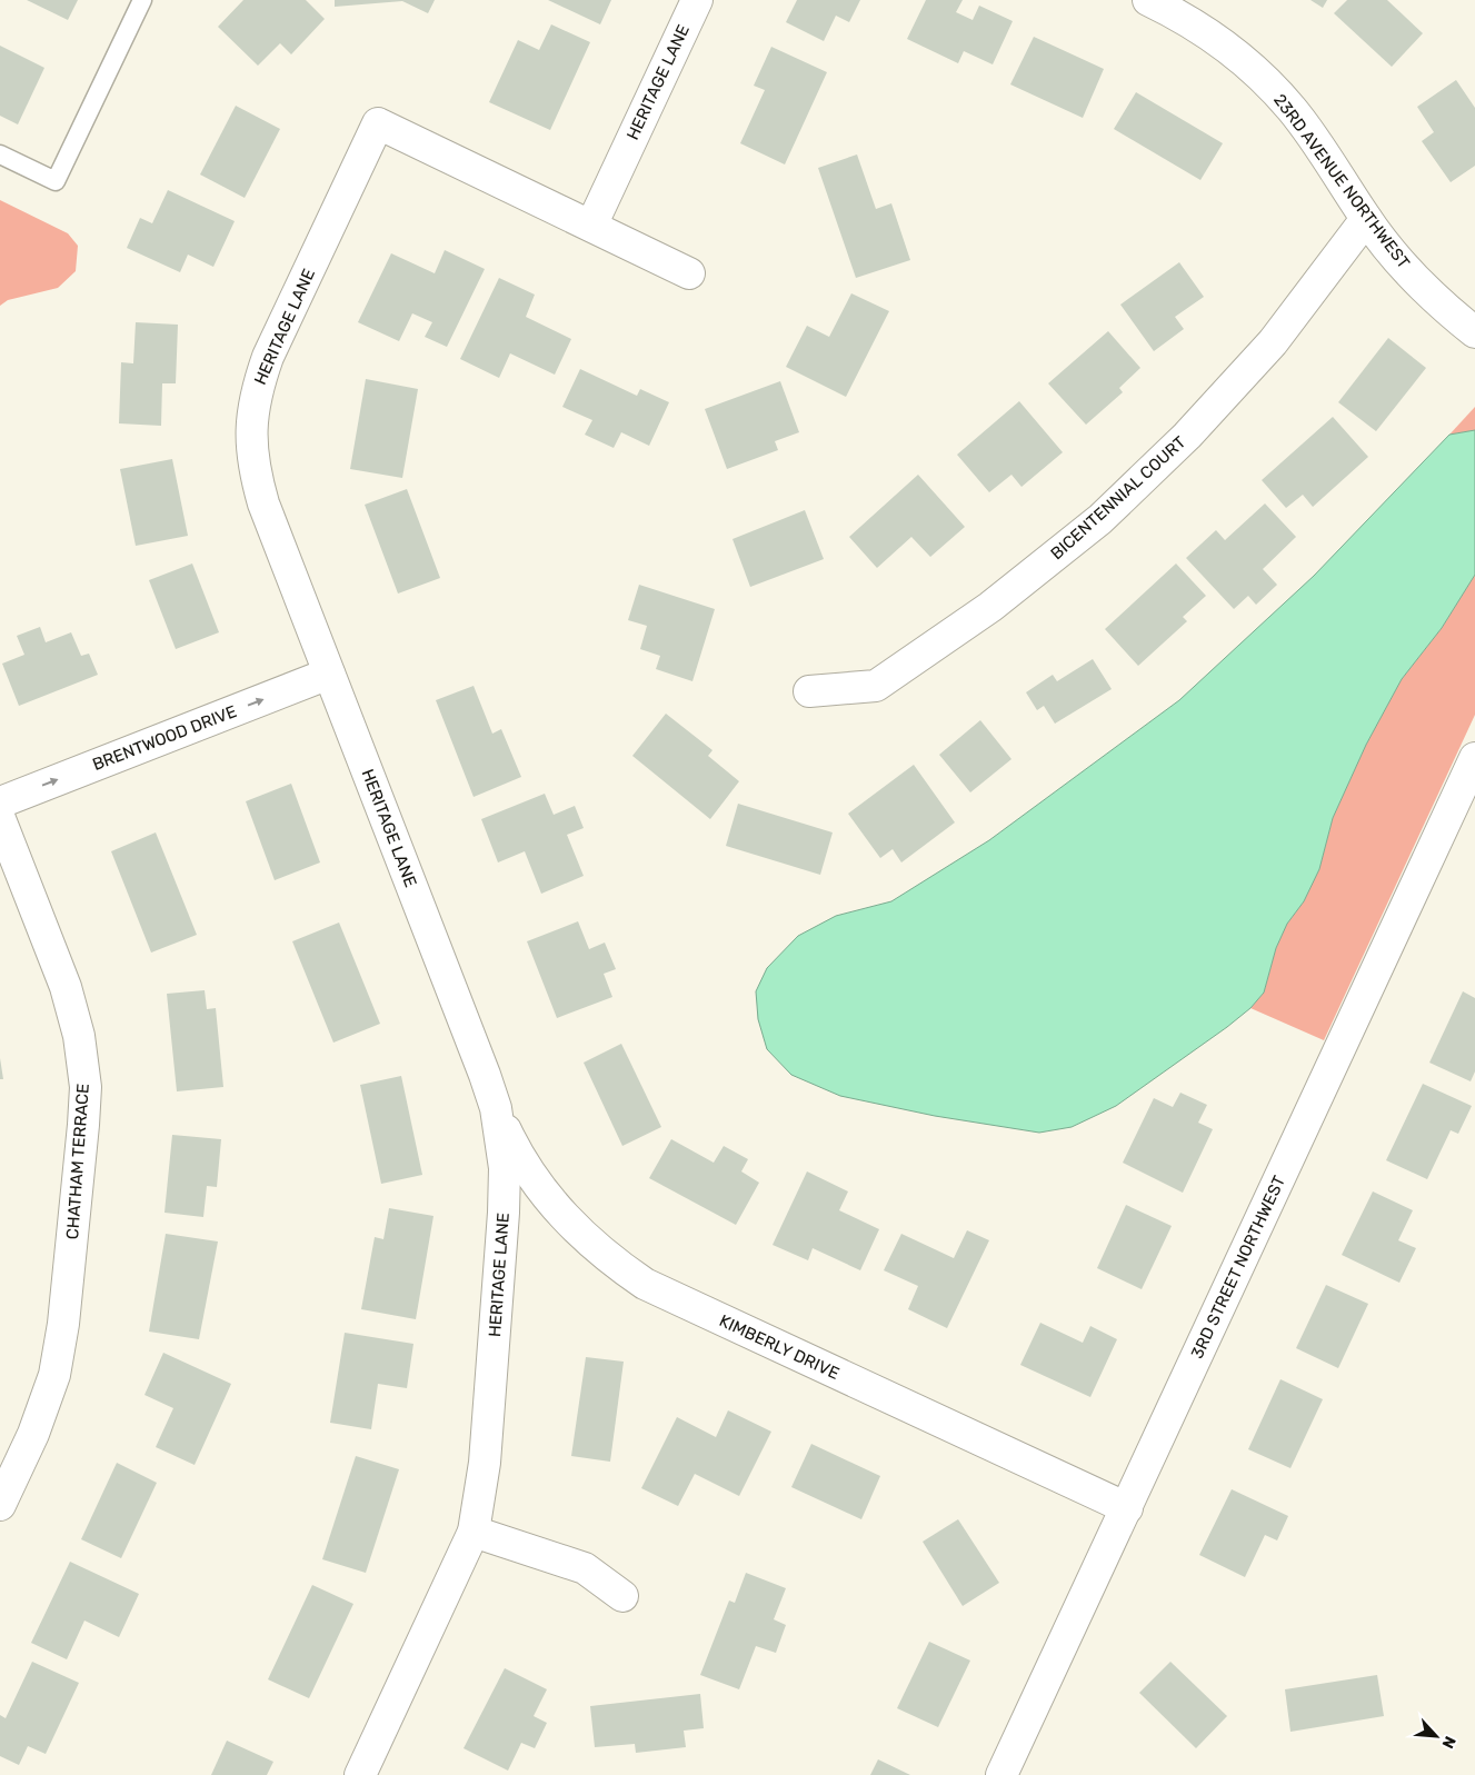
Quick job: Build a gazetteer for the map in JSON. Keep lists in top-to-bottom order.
{
  "streets": {
    "street": [
      "HERITAGE LANE",
      "23RD AVENUE NORTHWEST",
      "BICENTENNIAL COURT",
      "BRENTWOOD DRIVE",
      "CHATHAM TERRACE",
      "3RD STREET NORTHWEST",
      "KIMBERLY DRIVE"
    ]
  },
  "crossings": [
    ["HERITAGE LANE", "BRENTWOOD DRIVE"],
    ["HERITAGE LANE", "KIMBERLY DRIVE"],
    ["23RD AVENUE NORTHWEST", "BICENTENNIAL COURT"],
    ["3RD STREET NORTHWEST", "KIMBERLY DRIVE"]
  ],
  "one_way": ["BRENTWOOD DRIVE"],
  "north": "bottom right"
}
